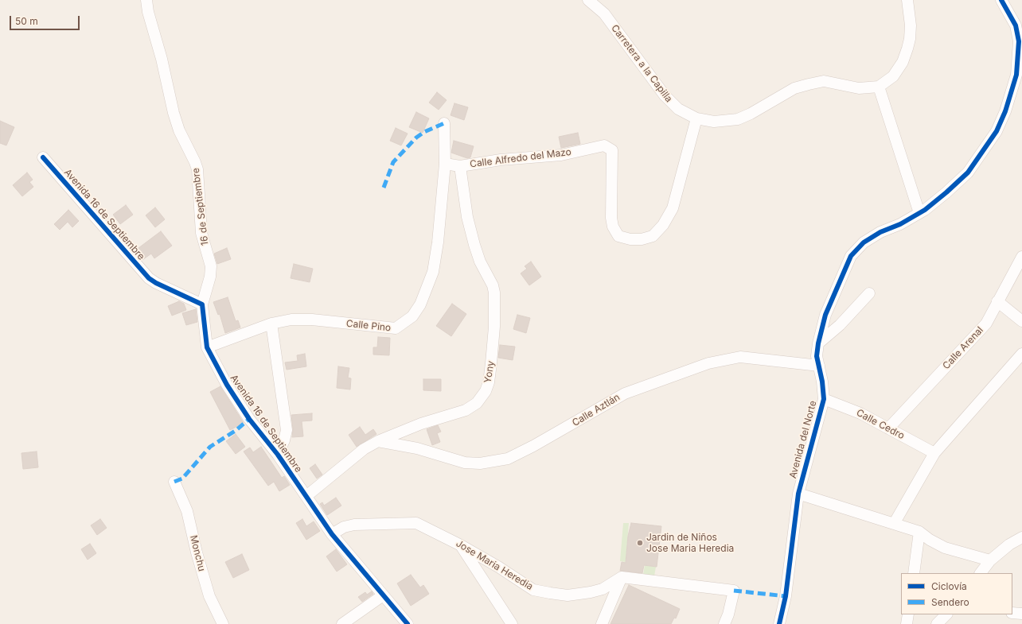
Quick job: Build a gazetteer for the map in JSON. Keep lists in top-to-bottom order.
{
  "streets": {
    "street": [
      "Carretera a la Capilla",
      "Calle Alfredo del Mazo",
      "16 de Septiembre",
      "Avenida 16 de Septiembre",
      "Calle Pino",
      "Calle Arenal",
      "Yony",
      "Calle Aztlán",
      "Calle Cedro",
      "Avenida del Norte",
      "Monchu",
      "Jose Maria Heredia"
    ]
  },
  "crossings": [
    ["Carretera a la Capilla", "Calle Alfredo del Mazo"],
    ["Calle Alfredo del Mazo", "Calle Pino"],
    ["Calle Alfredo del Mazo", "Yony"],
    ["16 de Septiembre", "Avenida 16 de Septiembre"],
    ["Avenida 16 de Septiembre", "Calle Pino"],
    ["Avenida 16 de Septiembre", "Yony"],
    ["Avenida 16 de Septiembre", "Jose Maria Heredia"],
    ["Calle Arenal", "Calle Cedro"],
    ["Yony", "Calle Aztlán"],
    ["Calle Aztlán", "Avenida del Norte"],
    ["Calle Cedro", "Avenida del Norte"]
  ],
  "places": ["Jardin de Niños Jose Maria Heredia"],
  "legend": ["Ciclovía", "Sendero"],
  "scale_bar": "50 m"
}
